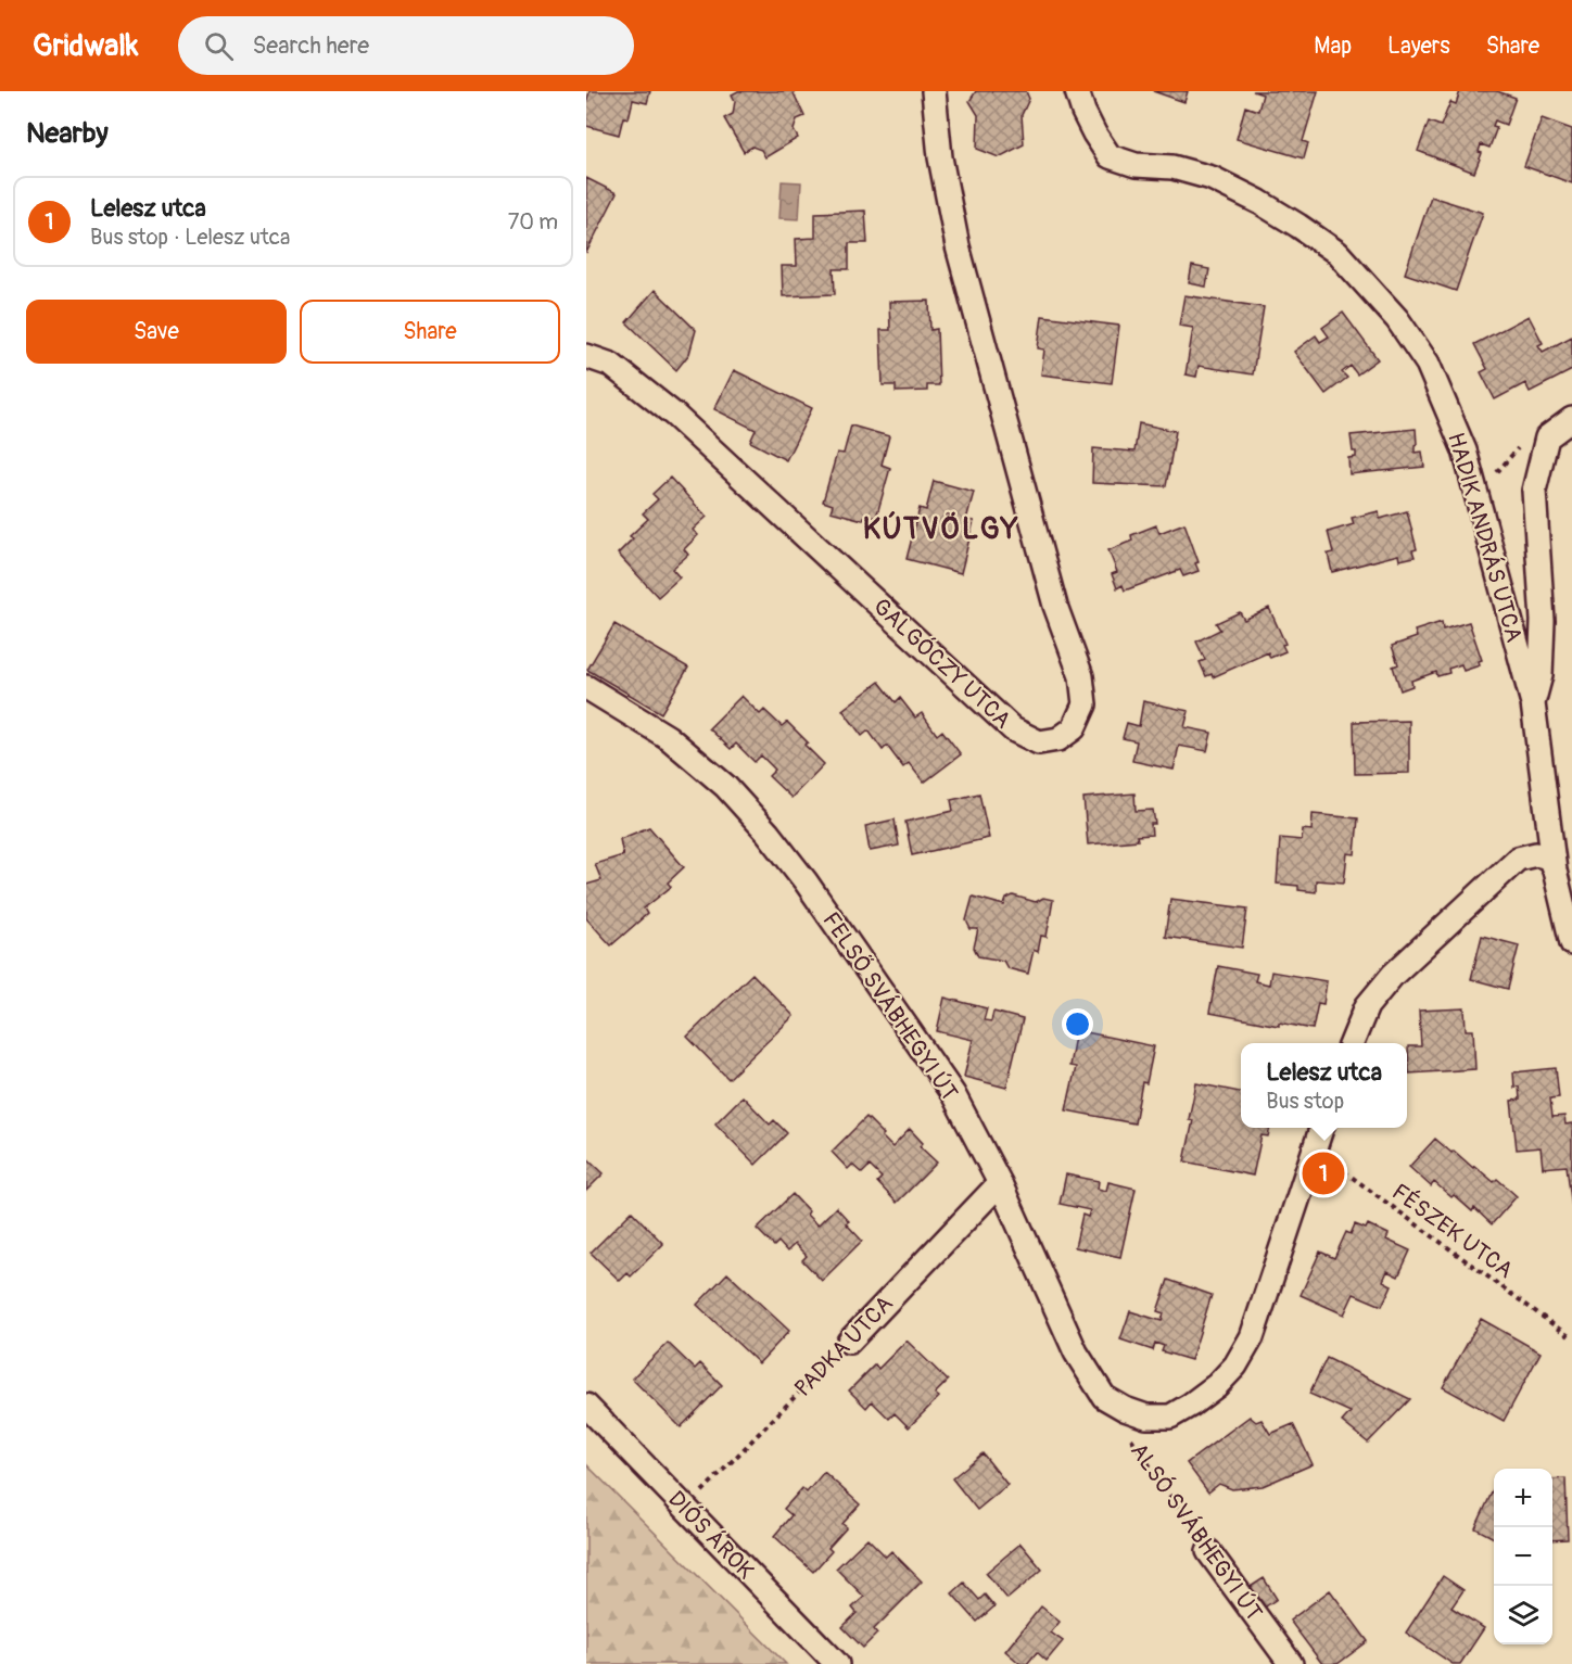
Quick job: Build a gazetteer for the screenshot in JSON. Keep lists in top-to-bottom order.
{
  "streets": {
    "street": [
      "HADIK ANDRÁS UTCA",
      "GALGÓCZY UTCA",
      "FELSŐ SVÁBHEGYI ÚT",
      "PADKA UTCA",
      "ALSÓ SVÁBHEGYI ÚT",
      "DIÓS ÁROK"
    ],
    "path": ["FÉSZEK UTCA"]
  },
  "crossings": [
    ["FELSŐ SVÁBHEGYI ÚT", "PADKA UTCA"],
    ["FELSŐ SVÁBHEGYI ÚT", "ALSÓ SVÁBHEGYI ÚT"],
    ["PADKA UTCA", "DIÓS ÁROK"]
  ],
  "districts": ["KÚTVÖLGY"],
  "page": {
    "header": "Gridwalk",
    "search": "Search here",
    "nav": ["Map", "Layers", "Share"],
    "heading": "Nearby",
    "list": [
      {
        "mark": "1",
        "name": "Lelesz utca",
        "note": "Bus stop · Lelesz utca",
        "value": "70 m"
      }
    ],
    "buttons": ["Save", "Share"],
    "popup": ["Lelesz utca", "Bus stop"],
    "pins": "1",
    "map_buttons": ["+", "−"]
  }
}
